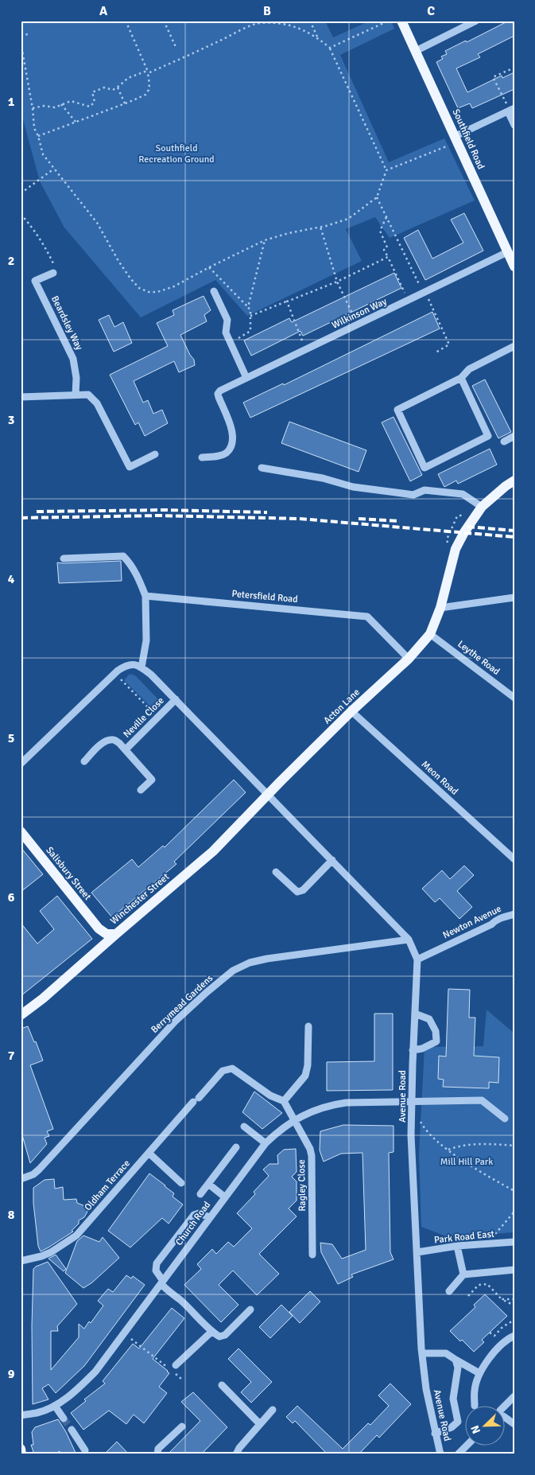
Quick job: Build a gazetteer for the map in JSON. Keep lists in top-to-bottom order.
{
  "streets": {
    "main road": [
      "Southfield Road",
      "Acton Lane",
      "Salisbury Street",
      "Winchester Street"
    ],
    "street": [
      "Wilkinson Way",
      "Beardsley Way",
      "Petersfield Road",
      "Leythe Road",
      "Neville Close",
      "Meon Road",
      "Newton Avenue",
      "Berrymead Gardens",
      "Avenue Road",
      "Oldham Terrace",
      "Ragley Close",
      "Church Road",
      "Park Road East"
    ]
  },
  "crossings": [
    ["Southfield Road", "Wilkinson Way"],
    ["Petersfield Road", "Acton Lane"],
    ["Leythe Road", "Acton Lane"],
    ["Acton Lane", "Meon Road"],
    ["Acton Lane", "Winchester Street"],
    ["Acton Lane", "Avenue Road"],
    ["Winchester Street", "Avenue Road"],
    ["Newton Avenue", "Avenue Road"],
    ["Berrymead Gardens", "Avenue Road"],
    ["Avenue Road", "Church Road"],
    ["Avenue Road", "Park Road East"],
    ["Oldham Terrace", "Ragley Close"],
    ["Ragley Close", "Church Road"]
  ],
  "parks": ["Southfield Recreation Ground", "Mill Hill Park"],
  "north": "bottom left",
  "grid": {
    "columns": ["A", "B", "C"],
    "rows": [
      "1",
      "2",
      "3",
      "4",
      "5",
      "6",
      "7",
      "8",
      "9"
    ]
  }
}
